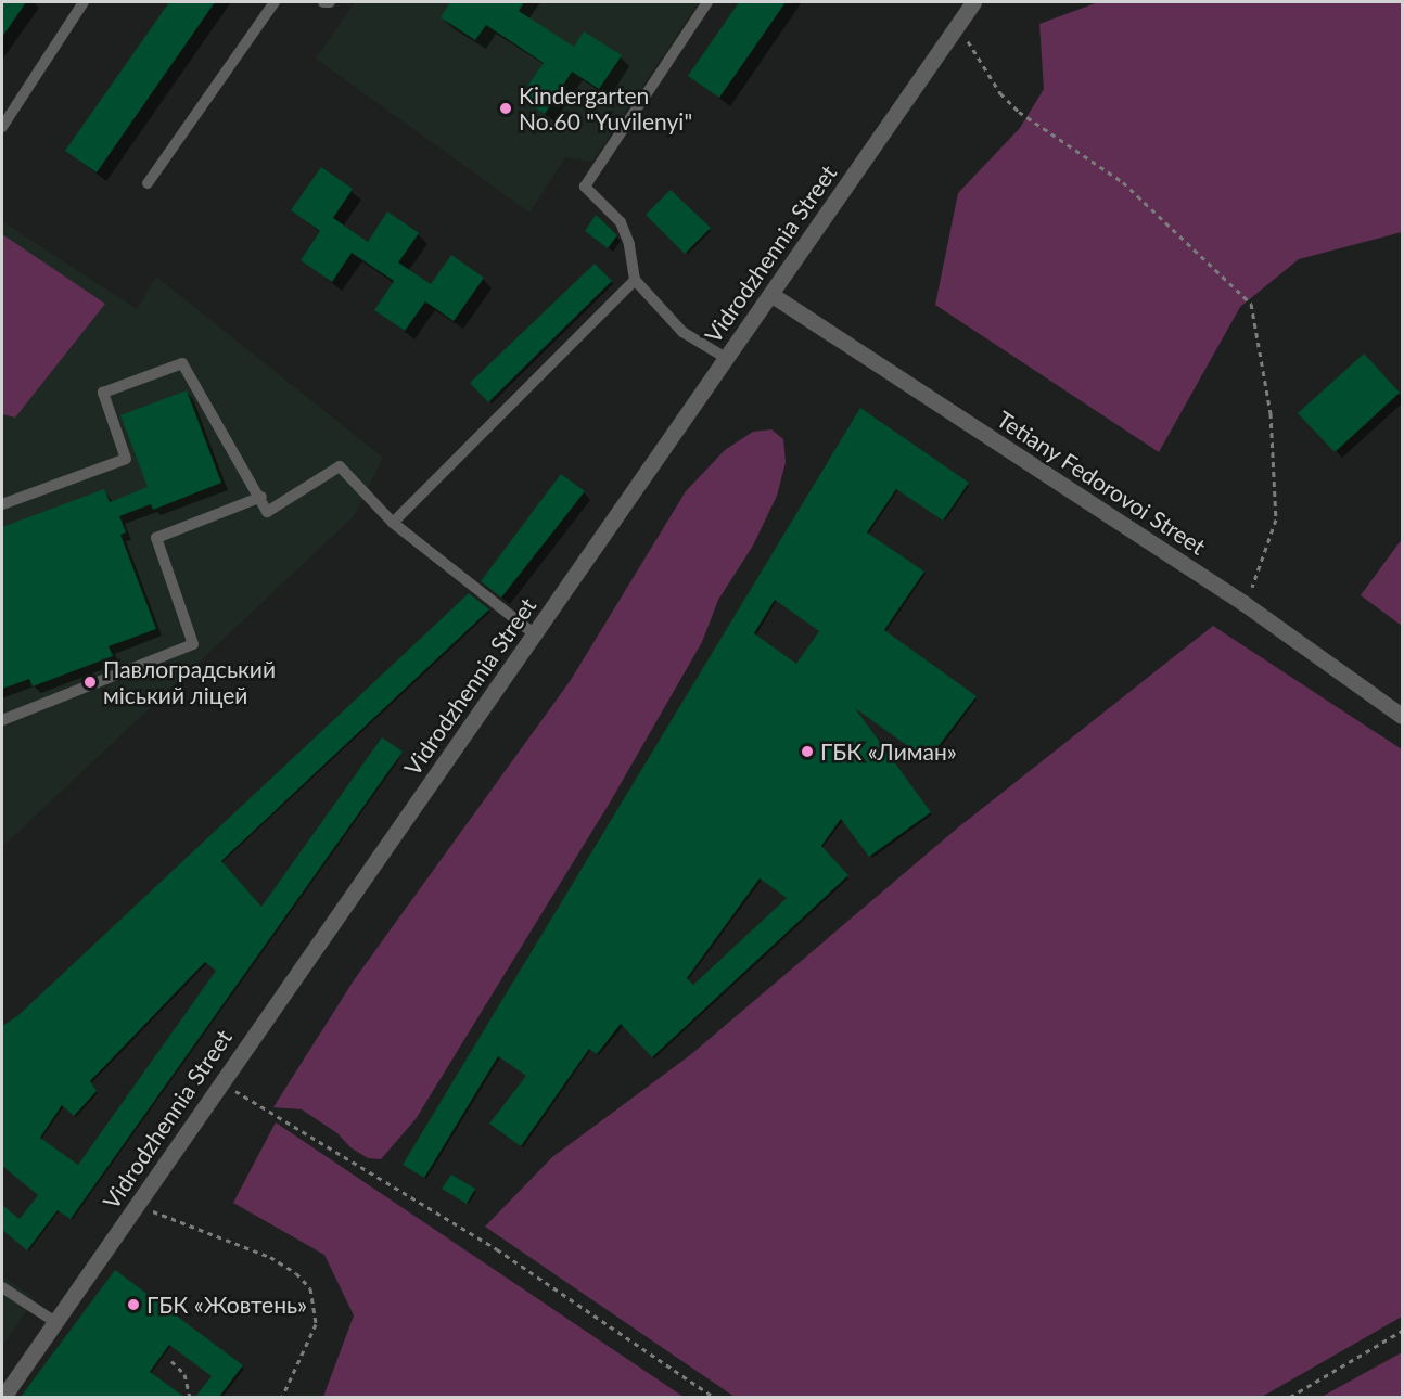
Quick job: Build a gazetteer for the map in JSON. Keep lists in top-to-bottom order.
{
  "streets": {
    "street": ["Vidrodzhennia Street", "Tetiany Fedorovoi Street"]
  },
  "crossings": [
    ["Vidrodzhennia Street", "Tetiany Fedorovoi Street"]
  ],
  "places": [
    "Kindergarten No.60 \"Yuvilenyi\"",
    "Павлоградський міський ліцей",
    "ГБК «Лиман»",
    "ГБК «Жовтень»"
  ]
}
